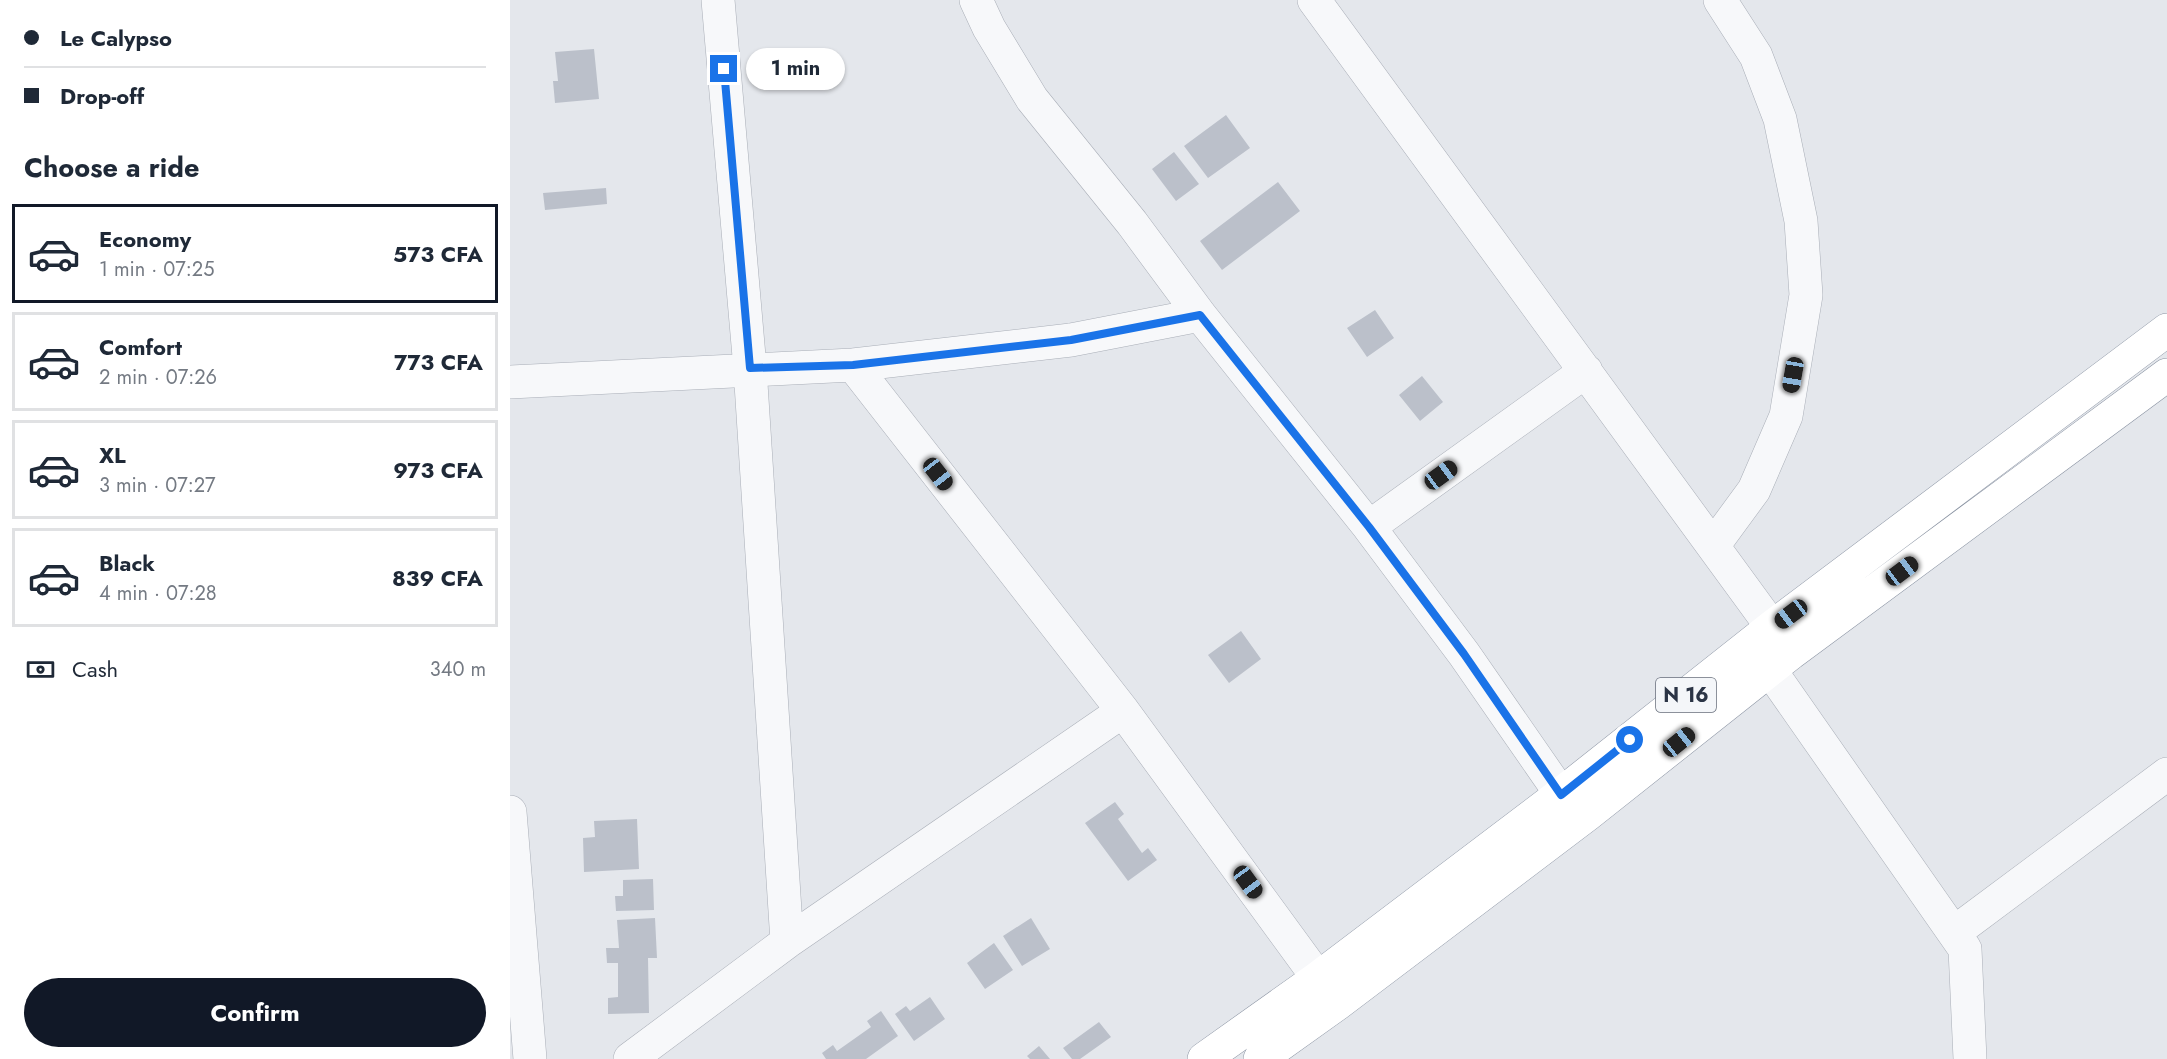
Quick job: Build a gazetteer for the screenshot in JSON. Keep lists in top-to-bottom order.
{
  "streets": {
    "highway": ["N 16"]
  },
  "page": {
    "banner": ["Le Calypso", "Drop-off"],
    "bubble": "1 min",
    "heading": "Choose a ride",
    "list": [
      {
        "name": "Economy",
        "note": "1 min · 07:25",
        "value": "573 CFA"
      },
      {
        "name": "Comfort",
        "note": "2 min · 07:26",
        "value": "773 CFA"
      },
      {
        "name": "XL",
        "note": "3 min · 07:27",
        "value": "973 CFA"
      },
      {
        "name": "Black",
        "note": "4 min · 07:28",
        "value": "839 CFA"
      }
    ],
    "pay": ["Cash", "340 m"],
    "buttons": "Confirm"
  }
}
